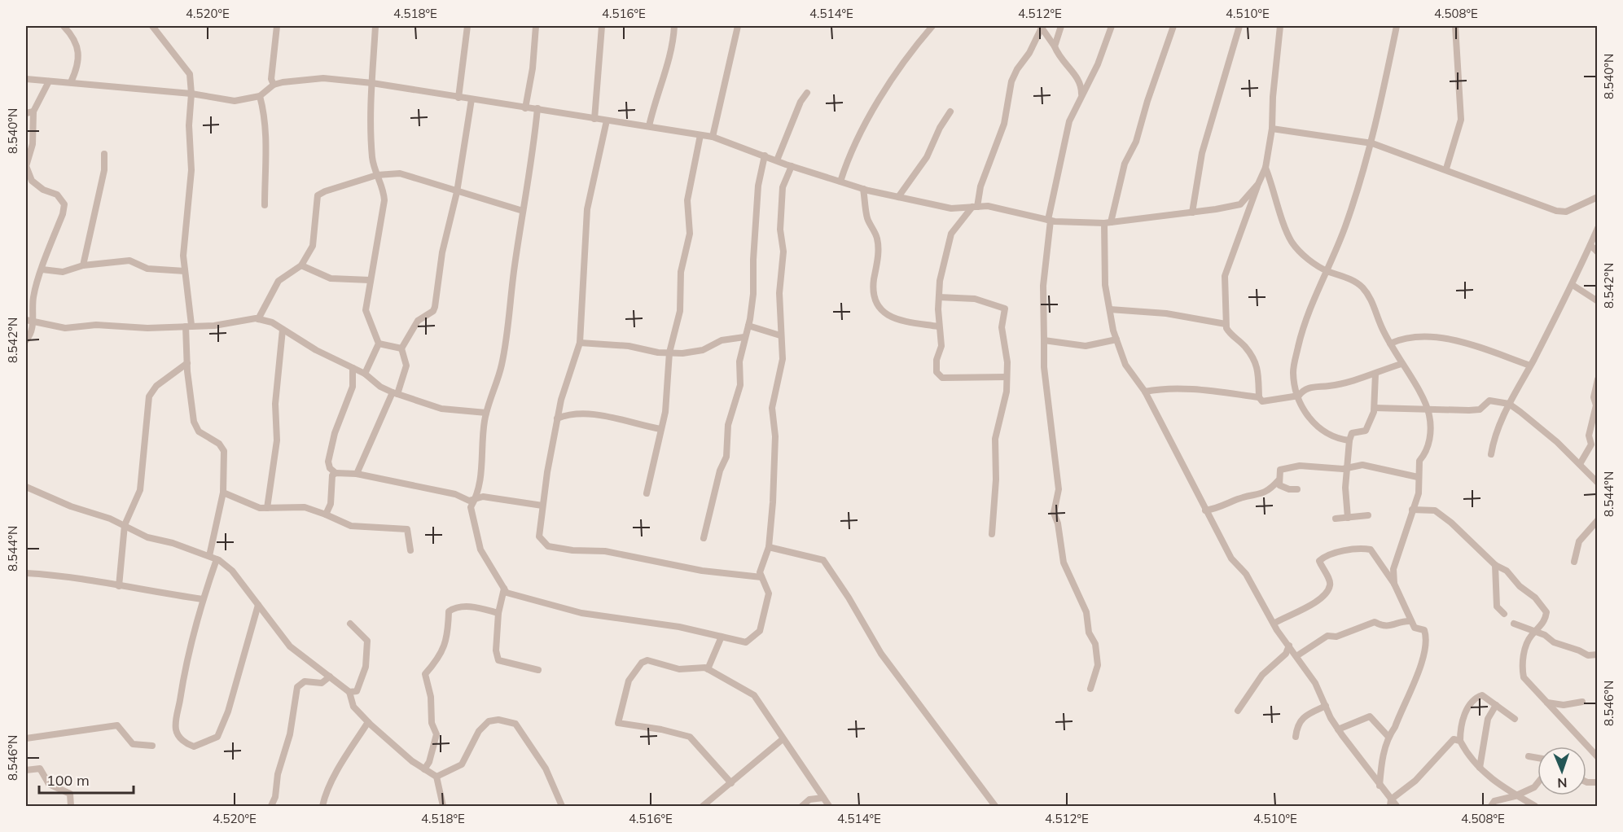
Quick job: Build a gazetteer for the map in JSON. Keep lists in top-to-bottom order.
{
  "scale_bar": "100 m",
  "north": "bottom",
  "coordinates": [
    "4.520°E",
    "4.518°E",
    "4.516°E",
    "4.514°E",
    "4.512°E",
    "4.510°E",
    "4.508°E",
    "8.540°N",
    "8.542°N",
    "8.544°N",
    "8.546°N"
  ]
}
